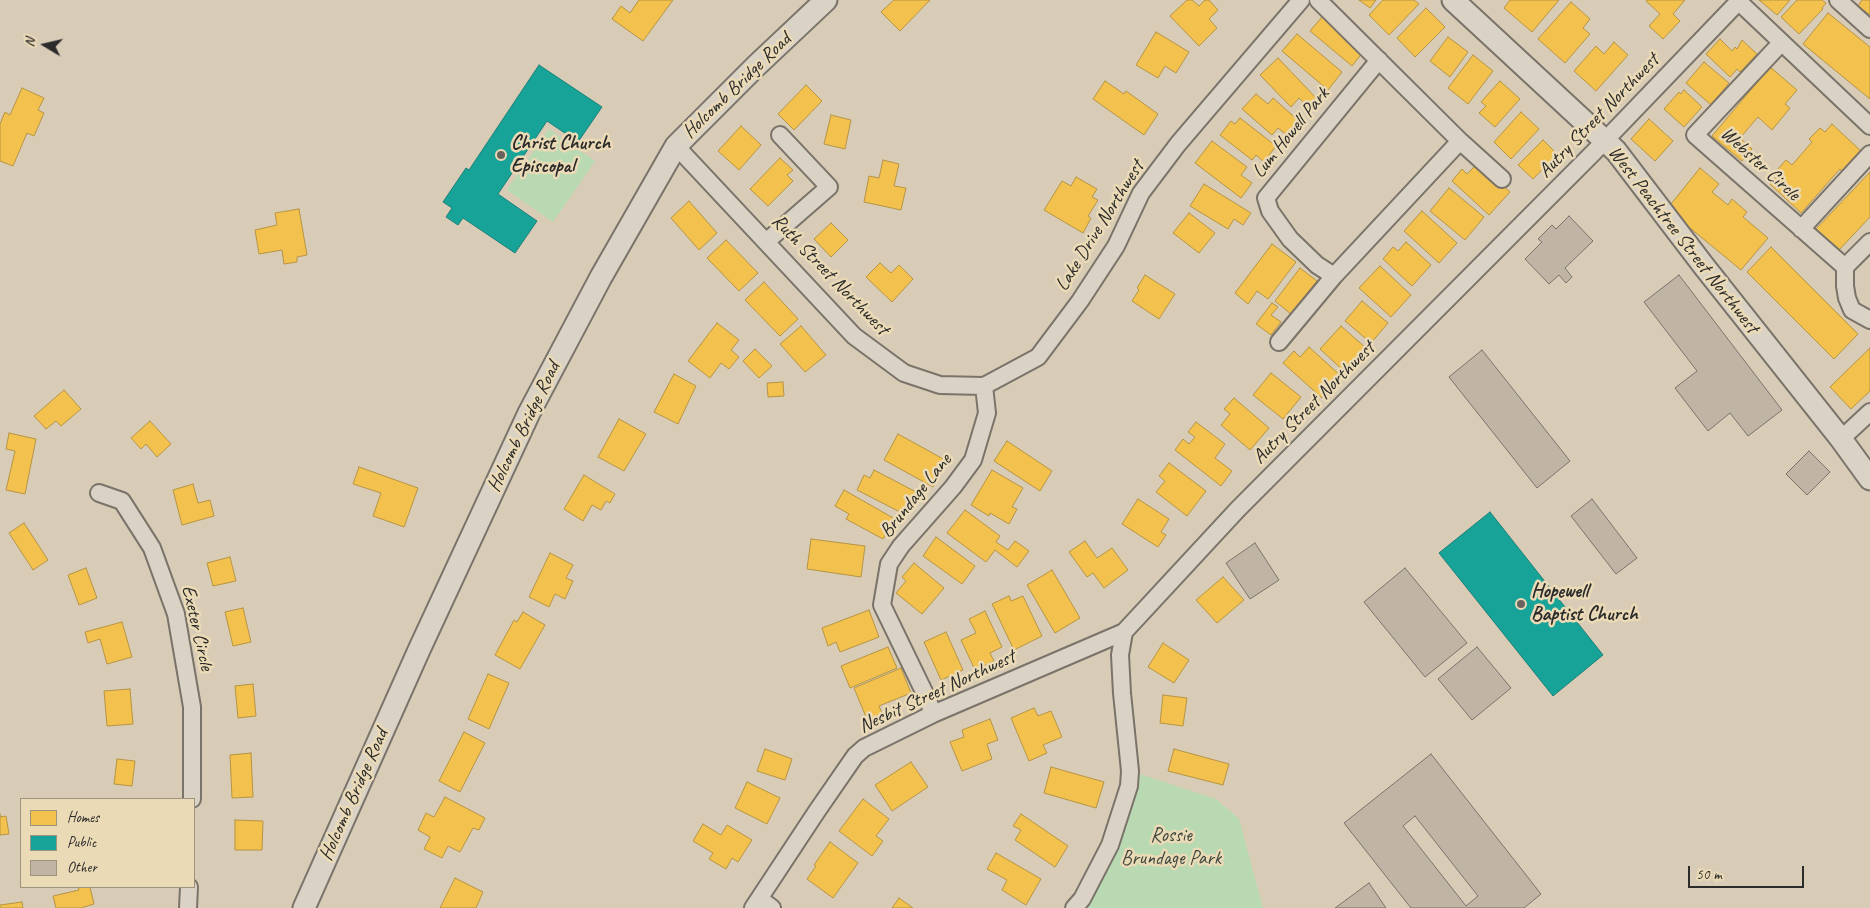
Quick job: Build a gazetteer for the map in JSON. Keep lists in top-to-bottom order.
{
  "streets": {
    "street": [
      "Holcomb Bridge Road",
      "Autry Street Northwest",
      "Lum Howell Park",
      "Webster Circle",
      "Lake Drive Northwest",
      "West Peachtree Street Northwest",
      "Ruth Street Northwest",
      "Brundage Lane",
      "Exeter Circle",
      "Nesbit Street Northwest"
    ]
  },
  "crossings": [
    ["Holcomb Bridge Road", "Ruth Street Northwest"],
    ["Autry Street Northwest", "West Peachtree Street Northwest"],
    ["Autry Street Northwest", "Nesbit Street Northwest"],
    ["Lake Drive Northwest", "Ruth Street Northwest"],
    ["Ruth Street Northwest", "Brundage Lane"],
    ["Brundage Lane", "Nesbit Street Northwest"]
  ],
  "parks": ["Rossie Brundage Park"],
  "places": ["Christ Church Episcopal", "Hopewell Baptist Church"],
  "legend": ["Homes", "Public", "Other"],
  "scale_bar": "50 m",
  "north": "left"
}
